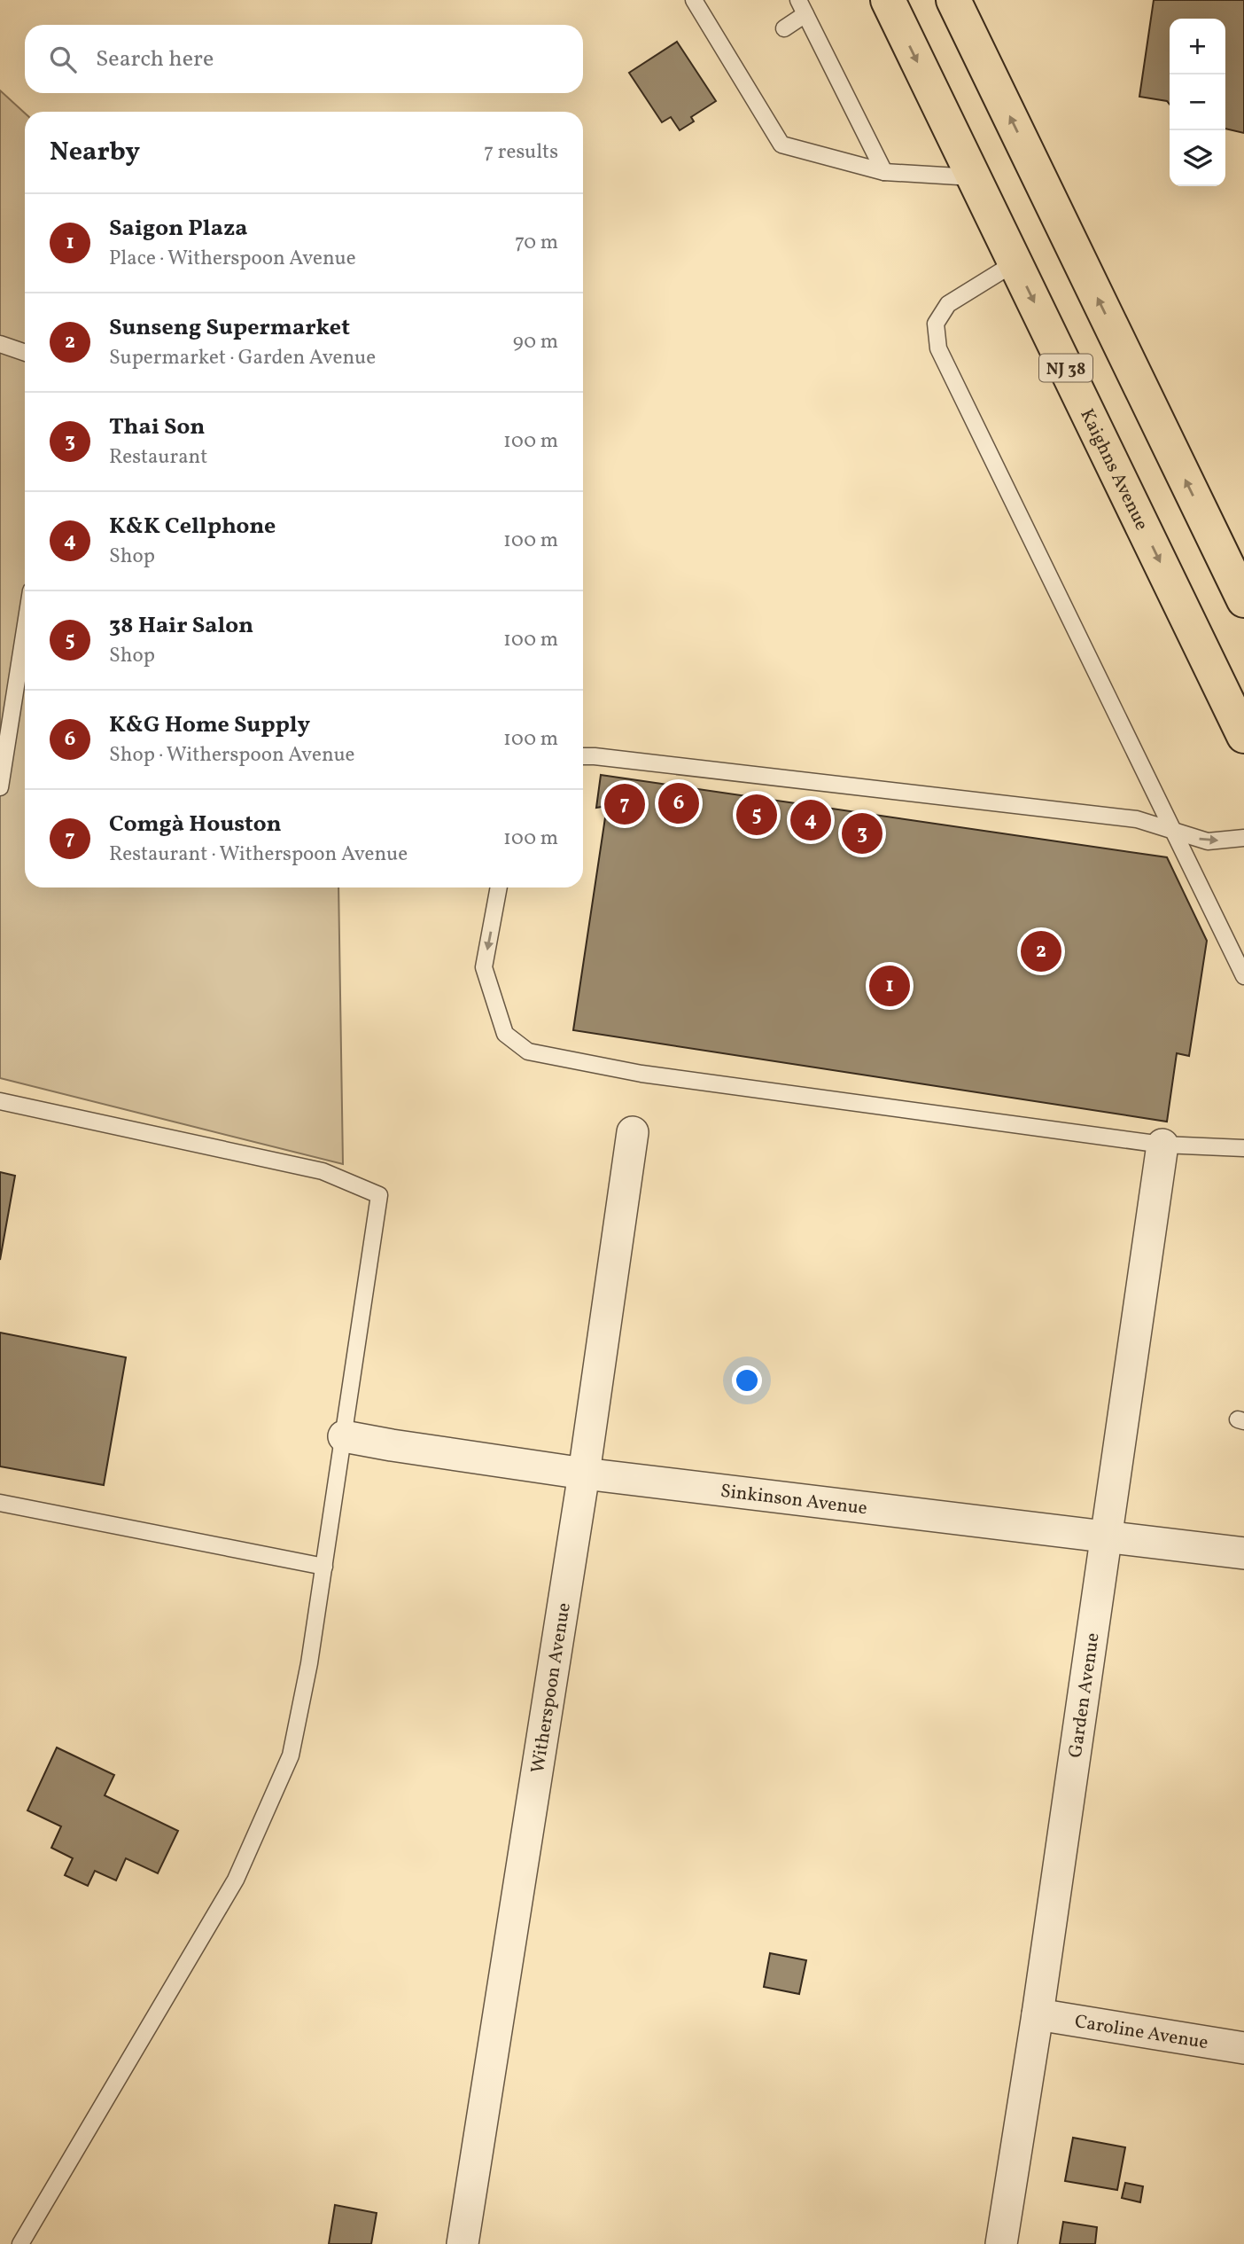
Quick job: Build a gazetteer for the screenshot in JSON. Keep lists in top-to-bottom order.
{
  "streets": {
    "highway": ["NJ 38", "Kaighns Avenue"],
    "street": [
      "Sinkinson Avenue",
      "Witherspoon Avenue",
      "Garden Avenue",
      "Caroline Avenue"
    ]
  },
  "crossings": [
    ["Sinkinson Avenue", "Witherspoon Avenue"],
    ["Sinkinson Avenue", "Garden Avenue"],
    ["Garden Avenue", "Caroline Avenue"]
  ],
  "page": {
    "map_buttons": ["+", "−"],
    "search": "Search here",
    "heading": ["Nearby", "7 results"],
    "list": [
      {
        "mark": "1",
        "name": "Saigon Plaza",
        "note": "Place · Witherspoon Avenue",
        "value": "70 m"
      },
      {
        "mark": "2",
        "name": "Sunseng Supermarket",
        "note": "Supermarket · Garden Avenue",
        "value": "90 m"
      },
      {
        "mark": "3",
        "name": "Thai Son",
        "note": "Restaurant",
        "value": "100 m"
      },
      {
        "mark": "4",
        "name": "K&K Cellphone",
        "note": "Shop",
        "value": "100 m"
      },
      {
        "mark": "5",
        "name": "38 Hair Salon",
        "note": "Shop",
        "value": "100 m"
      },
      {
        "mark": "6",
        "name": "K&G Home Supply",
        "note": "Shop · Witherspoon Avenue",
        "value": "100 m"
      },
      {
        "mark": "7",
        "name": "Comgà Houston",
        "note": "Restaurant · Witherspoon Avenue",
        "value": "100 m"
      }
    ],
    "pins": [
      "6",
      "7",
      "5",
      "4",
      "3",
      "2",
      "1"
    ]
  }
}
